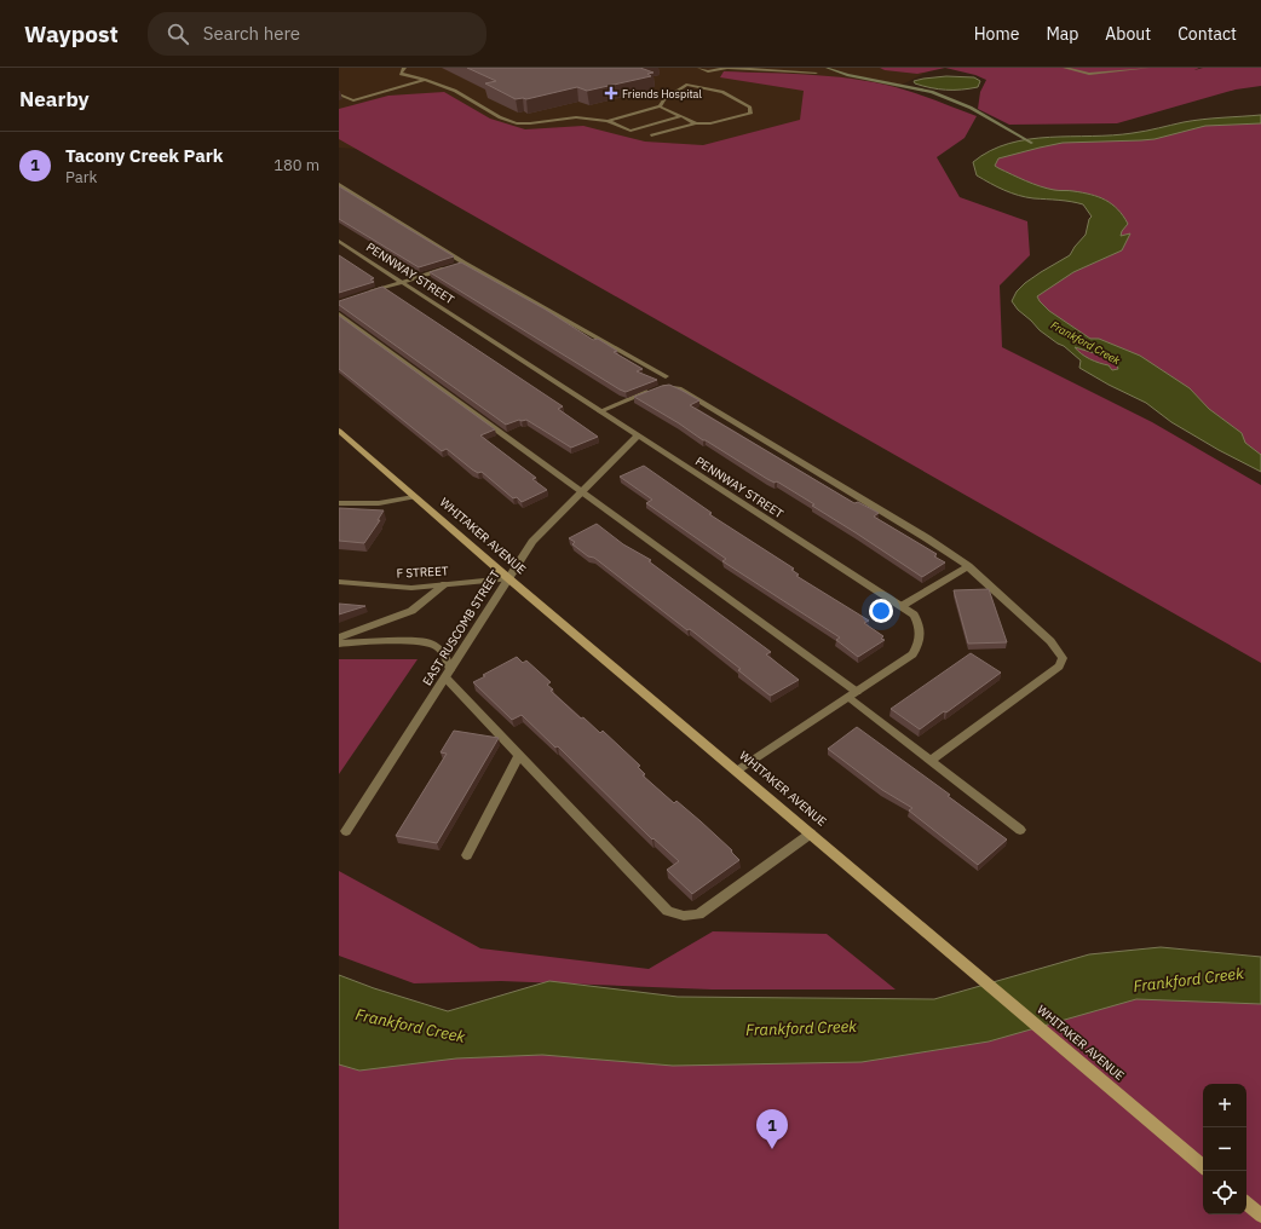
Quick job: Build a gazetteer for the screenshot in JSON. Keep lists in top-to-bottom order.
{
  "streets": {
    "main road": ["WHITAKER AVENUE"],
    "street": ["PENNWAY STREET", "F STREET", "EAST RUSCOMB STREET"]
  },
  "crossings": [
    ["PENNWAY STREET", "WHITAKER AVENUE"],
    ["PENNWAY STREET", "EAST RUSCOMB STREET"],
    ["WHITAKER AVENUE", "F STREET"],
    ["WHITAKER AVENUE", "EAST RUSCOMB STREET"],
    ["F STREET", "EAST RUSCOMB STREET"]
  ],
  "water": ["Frankford Creek"],
  "places": {
    "health": ["Friends Hospital"]
  },
  "page": {
    "header": "Waypost",
    "search": "Search here",
    "nav": [
      "Home",
      "Map",
      "About",
      "Contact"
    ],
    "heading": "Nearby",
    "list": [
      {
        "mark": "1",
        "name": "Tacony Creek Park",
        "note": "Park",
        "value": "180 m"
      }
    ],
    "map_buttons": ["+", "−"],
    "pins": "1"
  }
}
